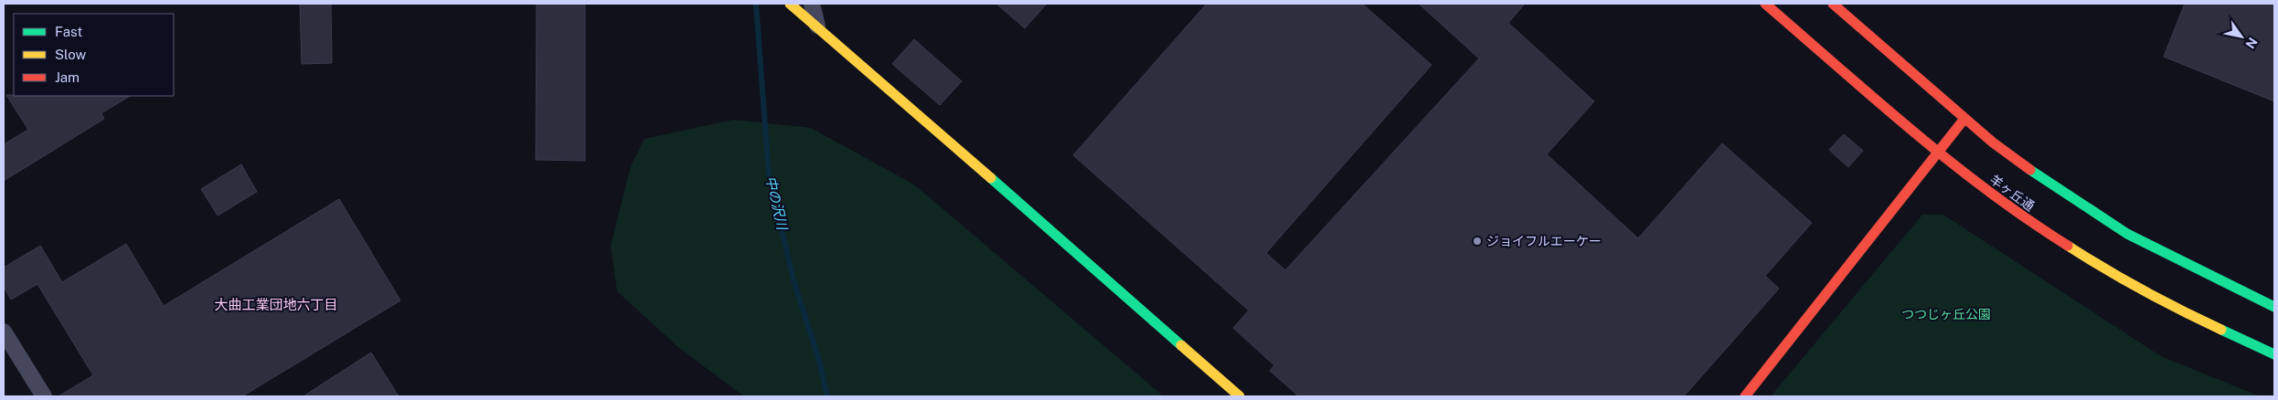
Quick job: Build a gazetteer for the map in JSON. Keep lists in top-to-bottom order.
{
  "streets": {
    "main road": ["羊ヶ丘通"]
  },
  "districts": ["大曲工業団地六丁目"],
  "water": ["中の沢川"],
  "parks": ["つつじヶ丘公園"],
  "places": ["ジョイフルエーケー"],
  "legend": ["Fast", "Slow", "Jam"],
  "north": "bottom right"
}
